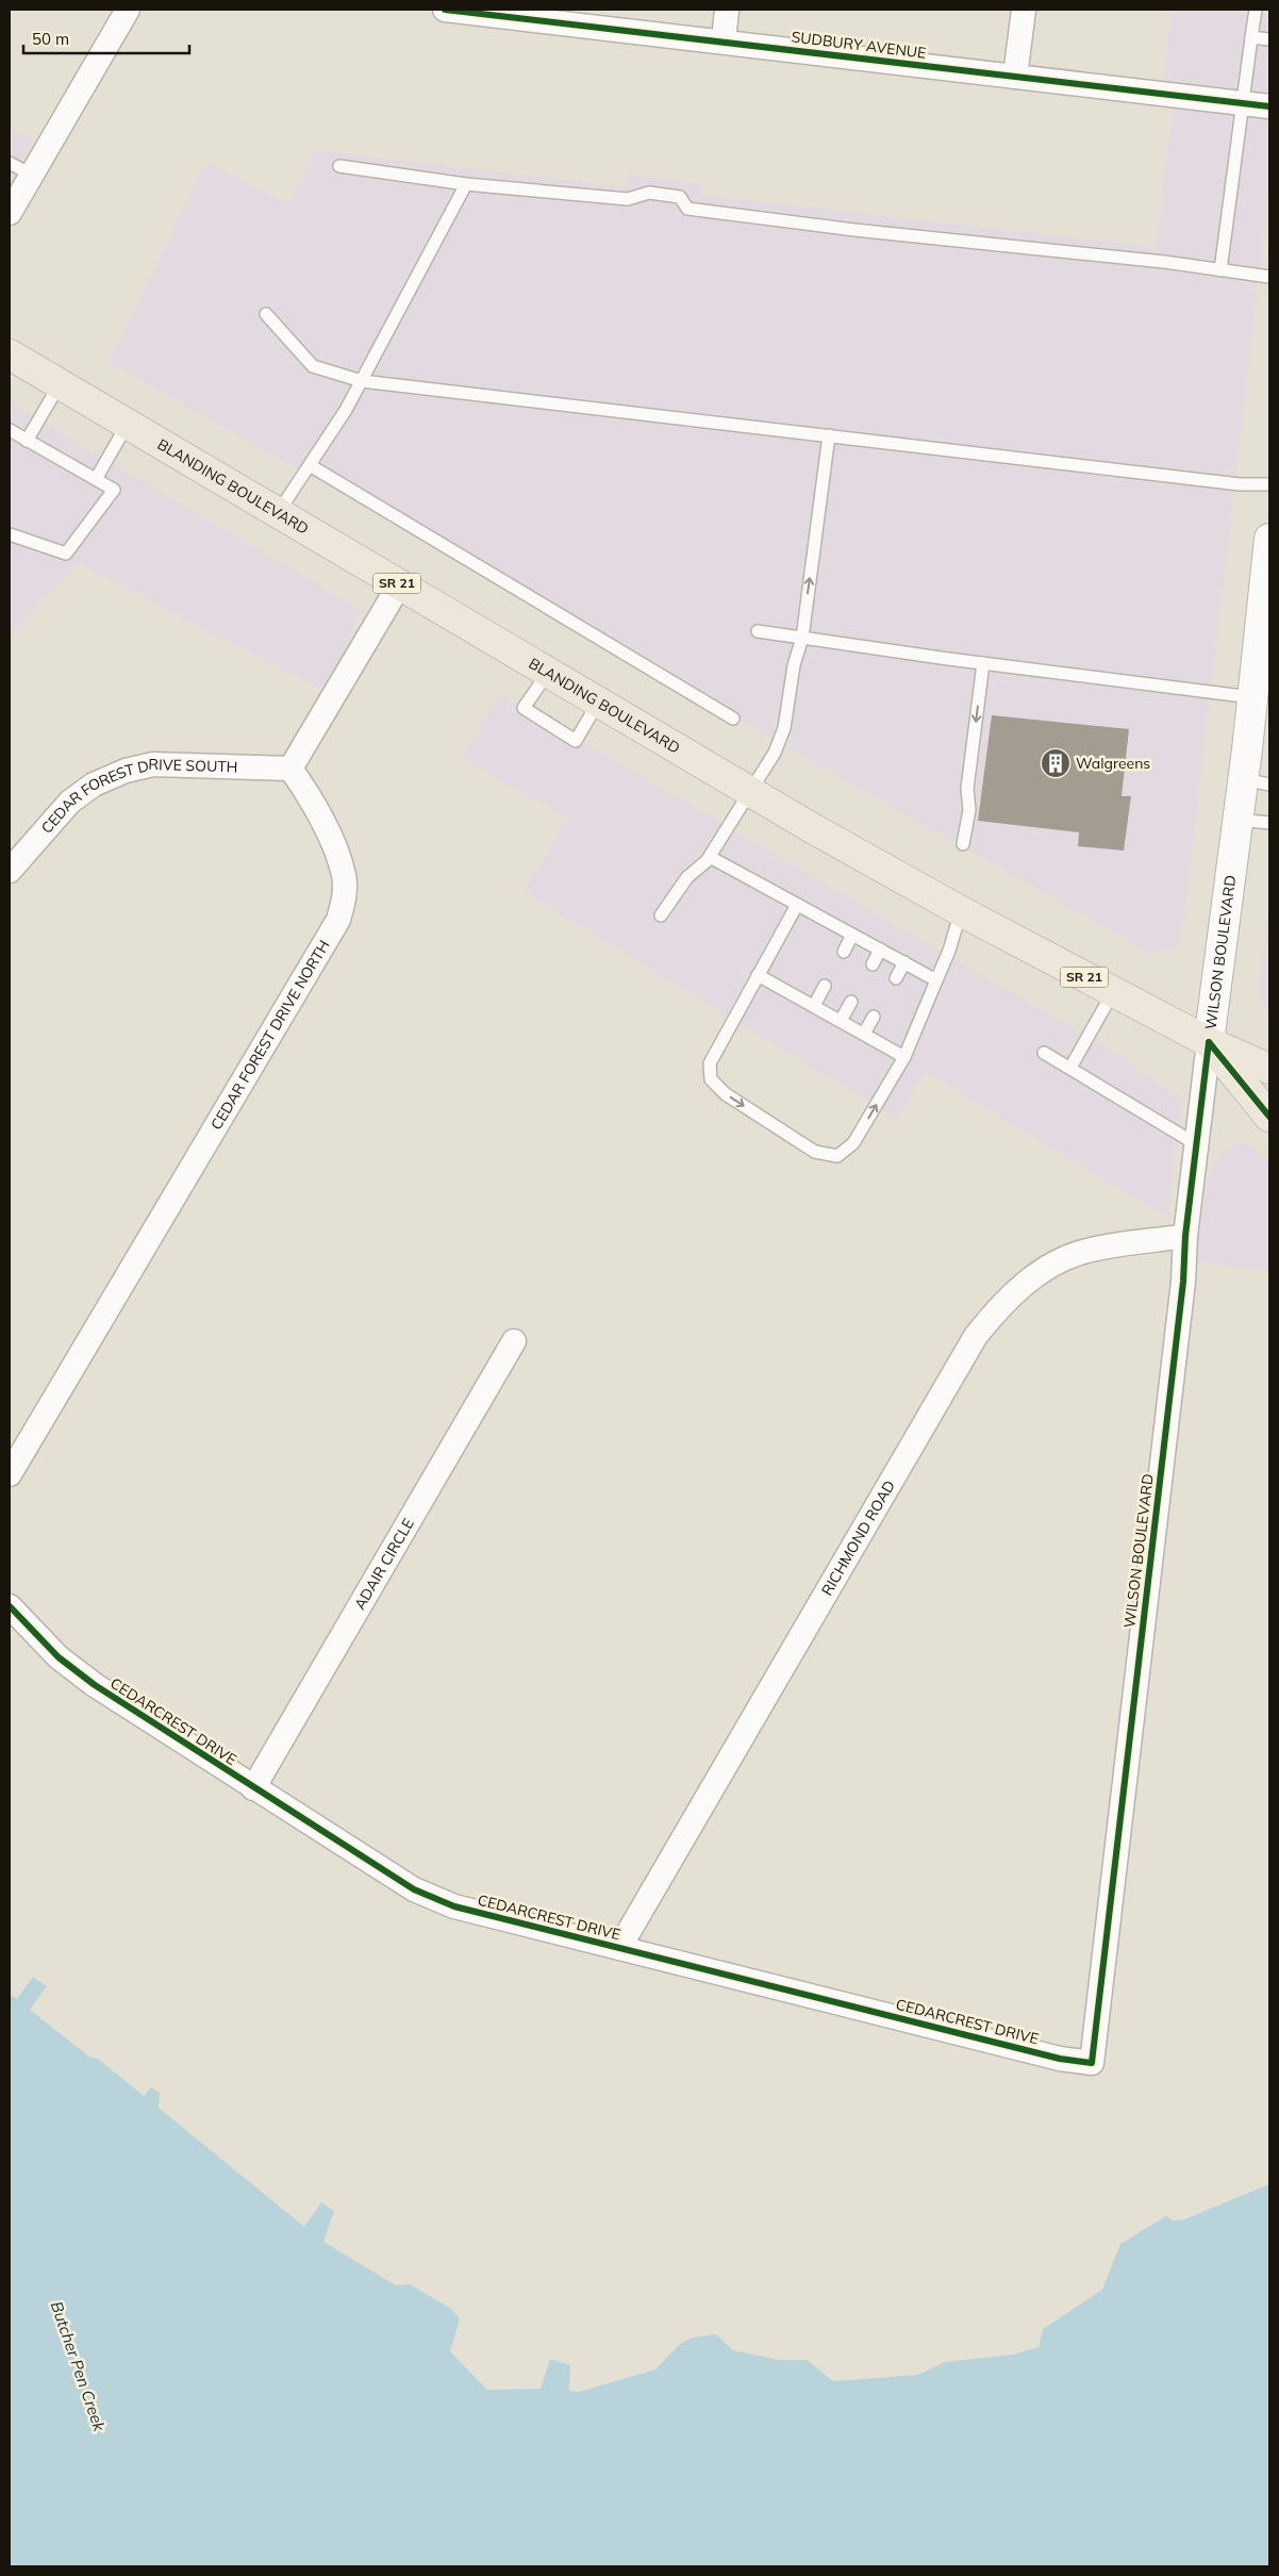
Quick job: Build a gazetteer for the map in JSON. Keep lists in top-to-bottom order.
{
  "streets": {
    "main road": ["BLANDING BOULEVARD", "SR 21", "WILSON BOULEVARD"],
    "street": [
      "SUDBURY AVENUE",
      "CEDAR FOREST DRIVE SOUTH",
      "CEDAR FOREST DRIVE NORTH",
      "RICHMOND ROAD",
      "ADAIR CIRCLE",
      "CEDARCREST DRIVE"
    ]
  },
  "crossings": [
    ["BLANDING BOULEVARD", "WILSON BOULEVARD"],
    ["CEDAR FOREST DRIVE SOUTH", "CEDAR FOREST DRIVE NORTH"],
    ["WILSON BOULEVARD", "RICHMOND ROAD"],
    ["WILSON BOULEVARD", "CEDARCREST DRIVE"],
    ["RICHMOND ROAD", "CEDARCREST DRIVE"],
    ["ADAIR CIRCLE", "CEDARCREST DRIVE"]
  ],
  "water": ["Butcher Pen Creek"],
  "places": {
    "building": ["Walgreens"]
  },
  "scale_bar": "50 m"
}
